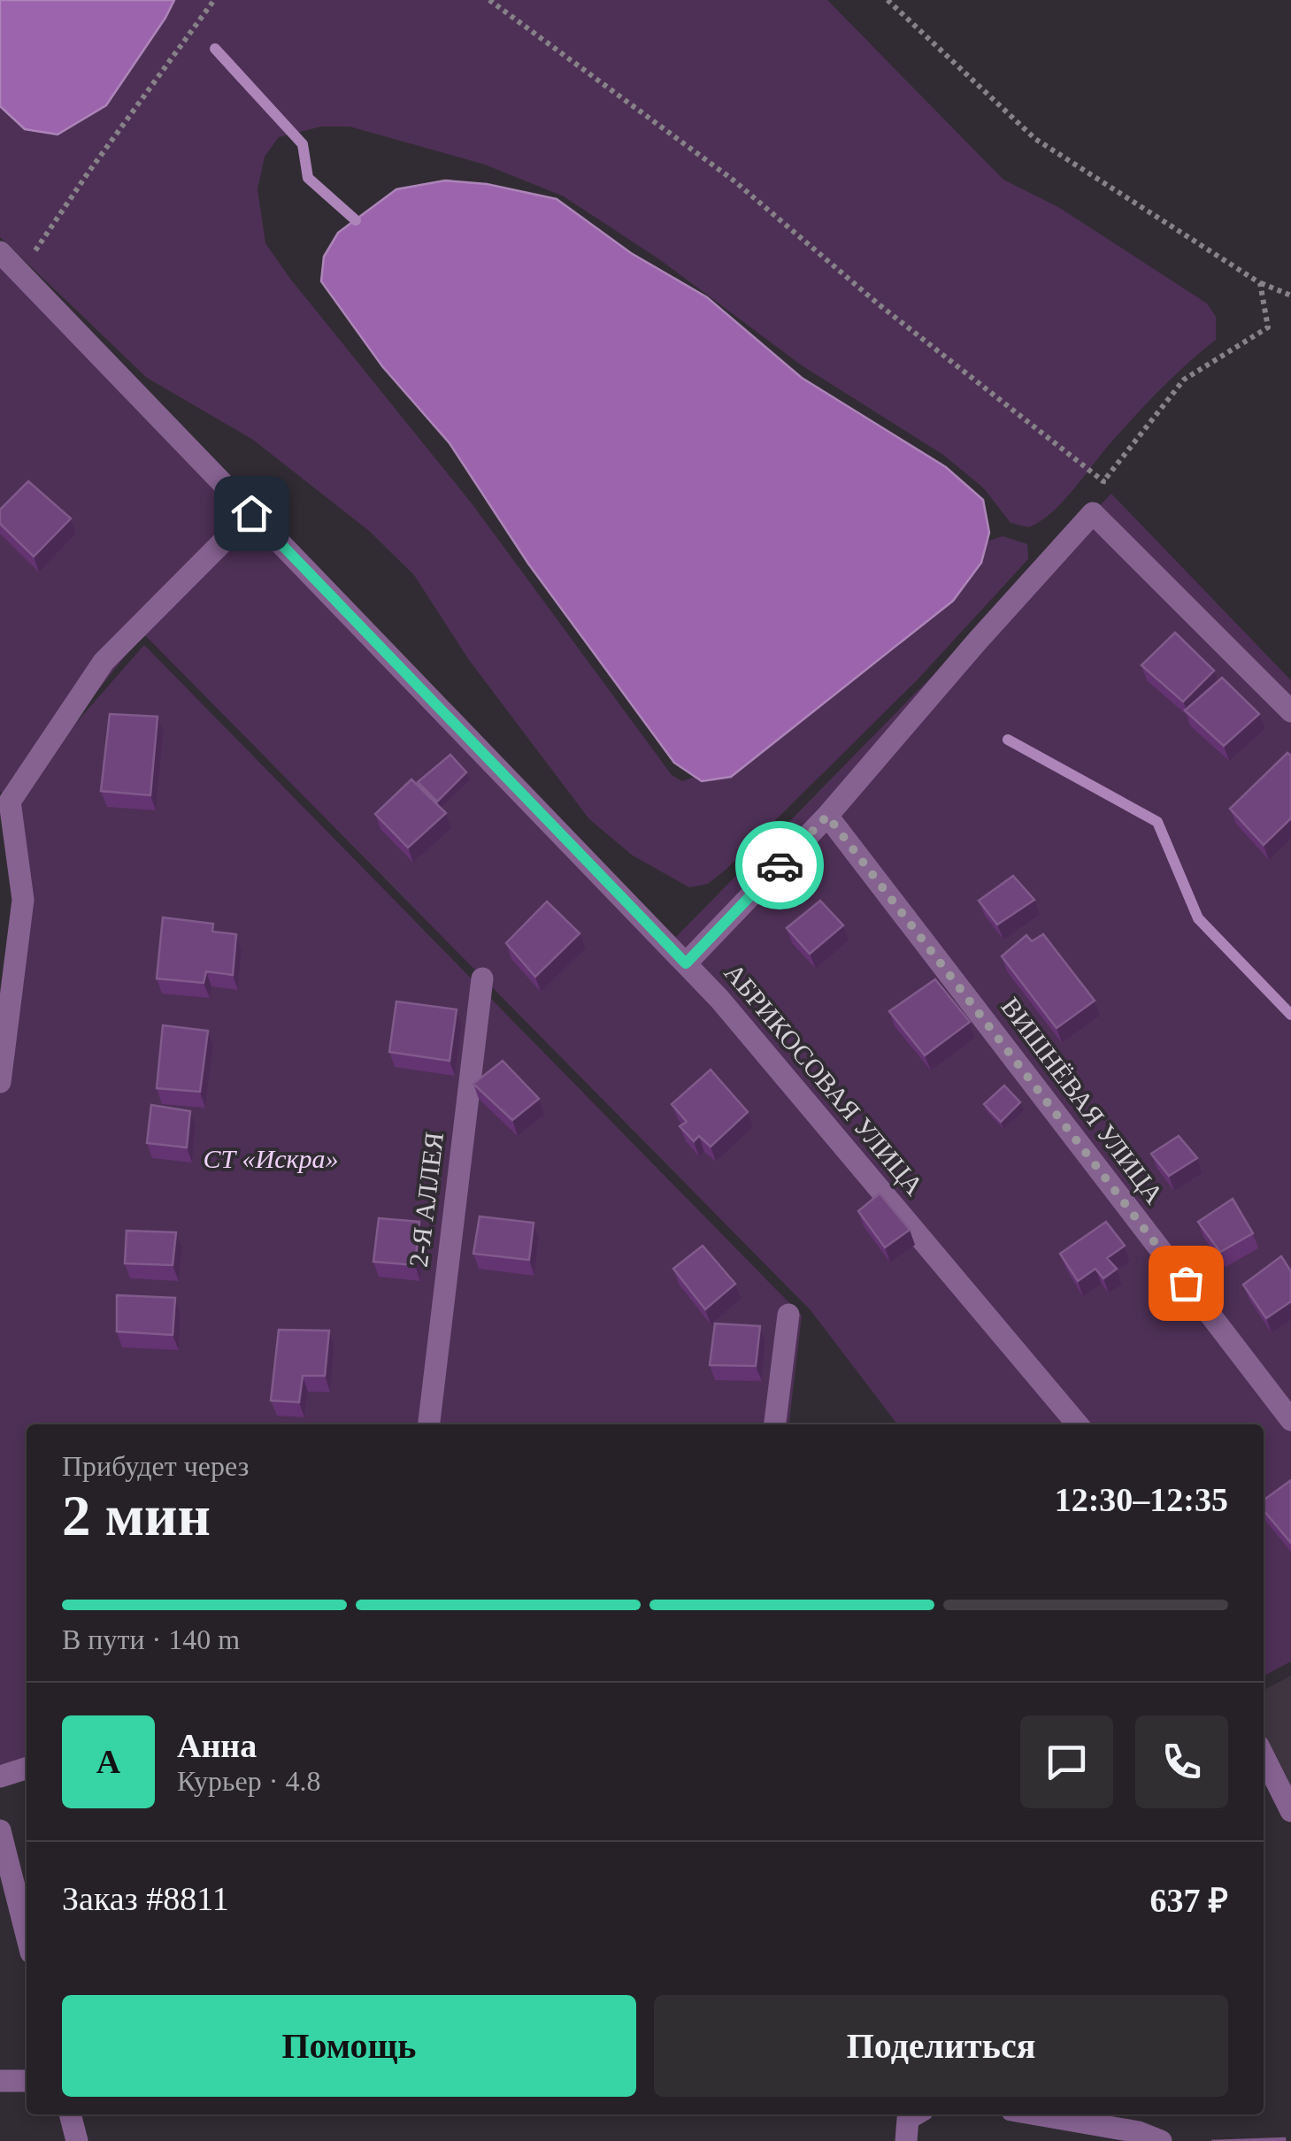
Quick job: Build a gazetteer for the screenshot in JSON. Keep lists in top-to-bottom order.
{
  "streets": {
    "street": ["АБРИКОСОВАЯ УЛИЦА", "ВИШНЁВАЯ УЛИЦА", "2-Я АЛЛЕЯ"]
  },
  "parks": ["СТ «Искра»"],
  "page": {
    "heading": ["2 мин", "Прибудет через", "12:30–12:35"],
    "panel": [
      "Анна",
      "Курьер · 4.8",
      "Заказ #8811",
      "637 ₽"
    ],
    "bar": "В пути · 140 m",
    "round": "А",
    "buttons": ["Помощь", "Поделиться"]
  }
}
